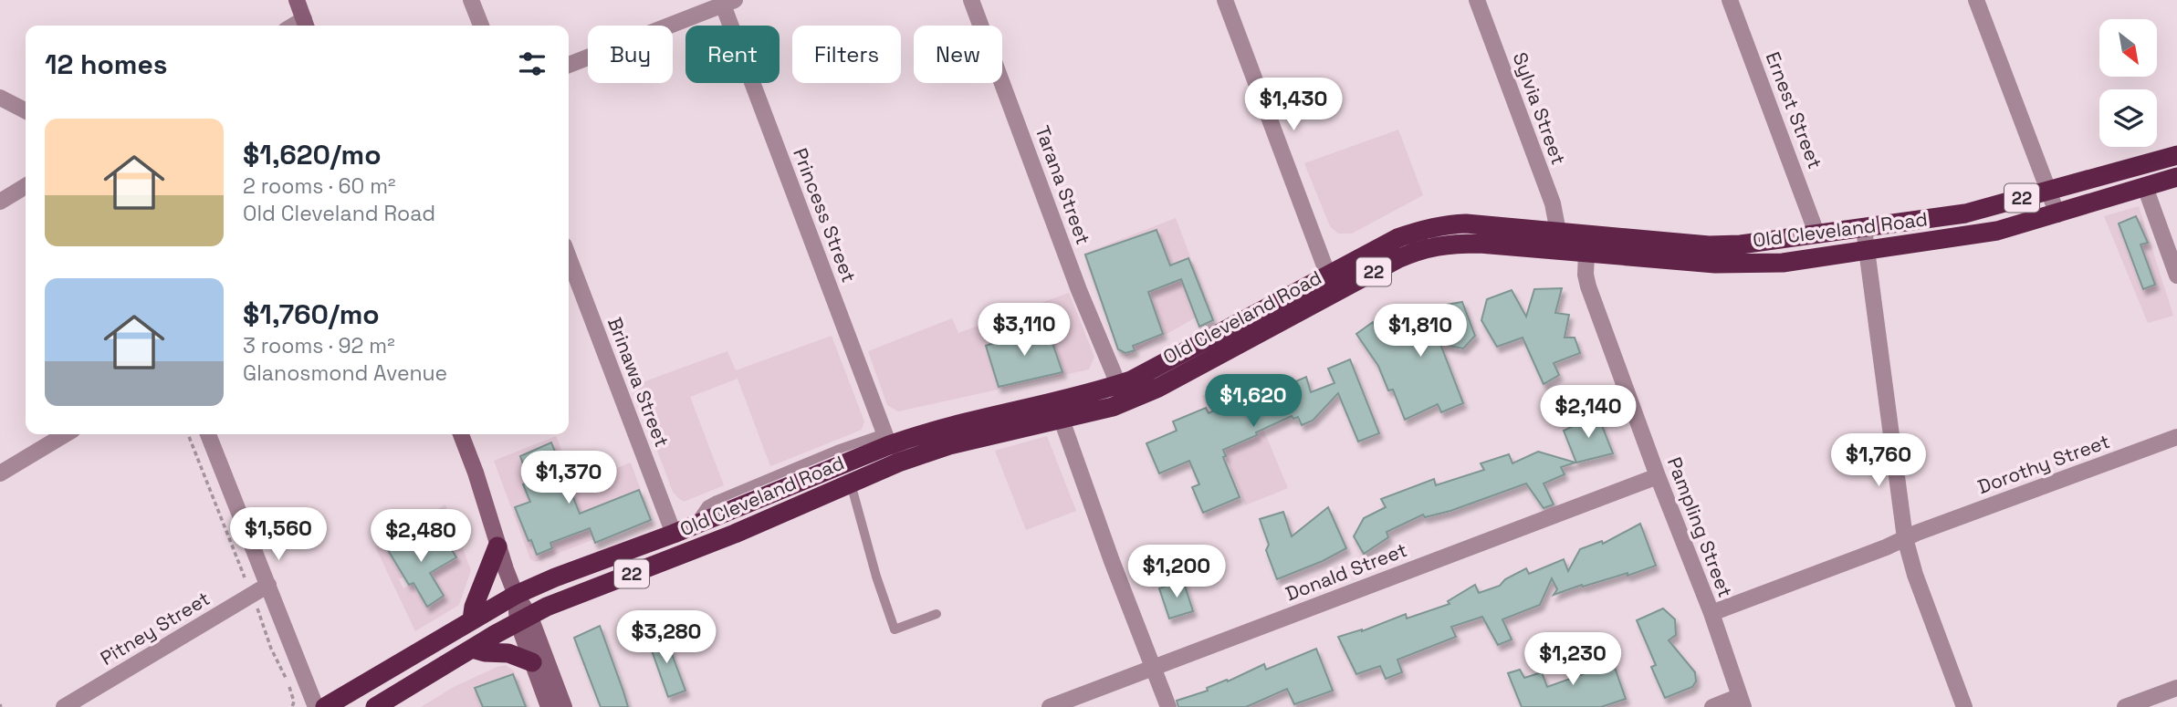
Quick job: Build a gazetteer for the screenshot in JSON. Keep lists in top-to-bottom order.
{
  "streets": {
    "highway": ["22", "Old Cleveland Road"],
    "street": [
      "Sylvia Street",
      "Ernest Street",
      "Tarana Street",
      "Princess Street",
      "Brinawa Street",
      "Dorothy Street",
      "Pampling Street",
      "Donald Street",
      "Pitney Street"
    ]
  },
  "crossings": [
    ["Sylvia Street", "Old Cleveland Road"],
    ["Ernest Street", "Old Cleveland Road"],
    ["Tarana Street", "Old Cleveland Road"],
    ["Princess Street", "Old Cleveland Road"],
    ["Old Cleveland Road", "Brinawa Street"],
    ["Old Cleveland Road", "Pampling Street"],
    ["Dorothy Street", "Pampling Street"],
    ["Pampling Street", "Donald Street"]
  ],
  "north": "bottom right",
  "page": {
    "chip": [
      "Buy",
      "Rent",
      "Filters",
      "New"
    ],
    "heading": "12 homes",
    "price": [
      "$1,430",
      "$3,110",
      "$1,810",
      "$1,620",
      "$2,140",
      "$1,760",
      "$1,370",
      "$1,560",
      "$2,480",
      "$1,200",
      "$3,280",
      "$1,230"
    ],
    "list": [
      {
        "name": "$1,620/mo",
        "note": "2 rooms · 60 m² · Old Cleveland Road"
      },
      {
        "name": "$1,760/mo",
        "note": "3 rooms · 92 m² · Glanosmond Avenue"
      }
    ]
  }
}
